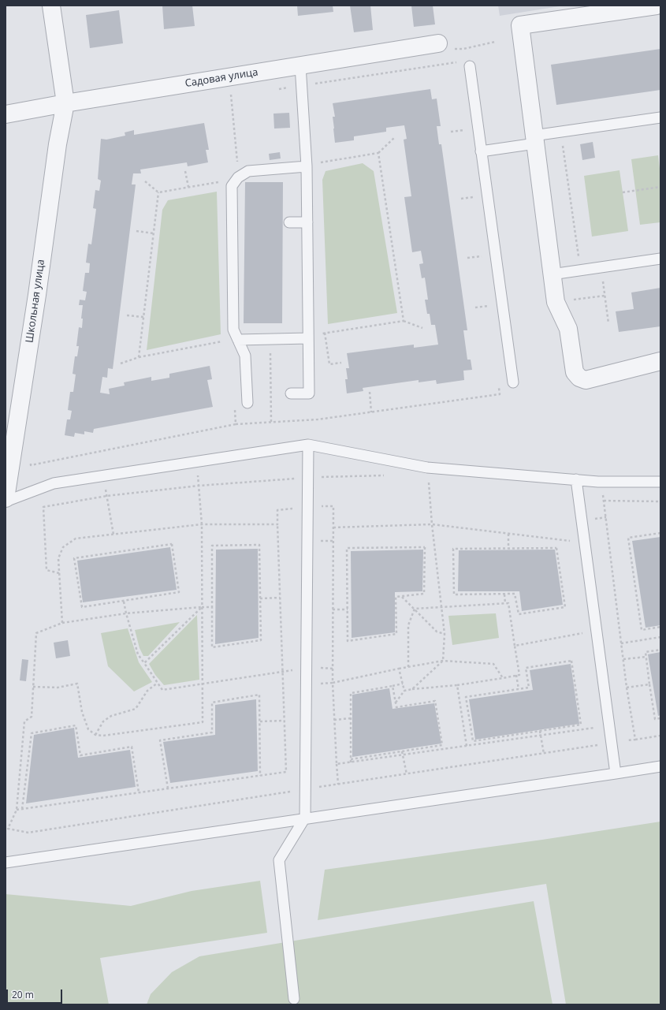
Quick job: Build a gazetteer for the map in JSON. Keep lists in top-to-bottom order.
{
  "streets": {
    "street": ["Садовая улица", "Школьная улица"]
  },
  "crossings": [
    ["Садовая улица", "Школьная улица"]
  ],
  "scale_bar": "20 m"
}
